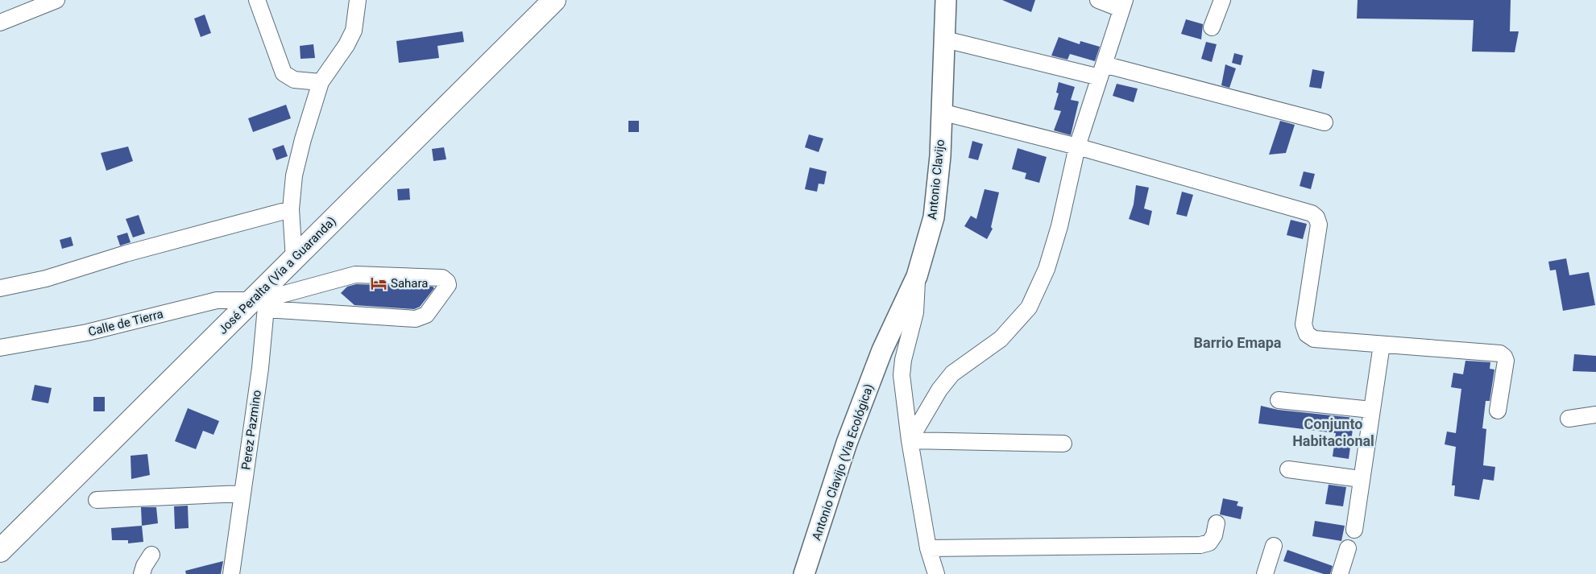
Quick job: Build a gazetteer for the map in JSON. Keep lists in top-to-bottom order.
{
  "streets": {
    "highway": ["José Peralta (Vía a Guaranda)"],
    "main road": ["Antonio Clavijo", "Antonio Clavijo (Via Ecológica)"],
    "street": ["Calle de Tierra", "Perez Pazmino"]
  },
  "crossings": [
    ["Antonio Clavijo", "Antonio Clavijo (Via Ecológica)"],
    ["José Peralta (Vía a Guaranda)", "Calle de Tierra"],
    ["José Peralta (Vía a Guaranda)", "Perez Pazmino"],
    ["Calle de Tierra", "Perez Pazmino"]
  ],
  "districts": ["Barrio Emapa", "Conjunto Habitacional"],
  "places": {
    "hotel": ["Sahara"]
  }
}
